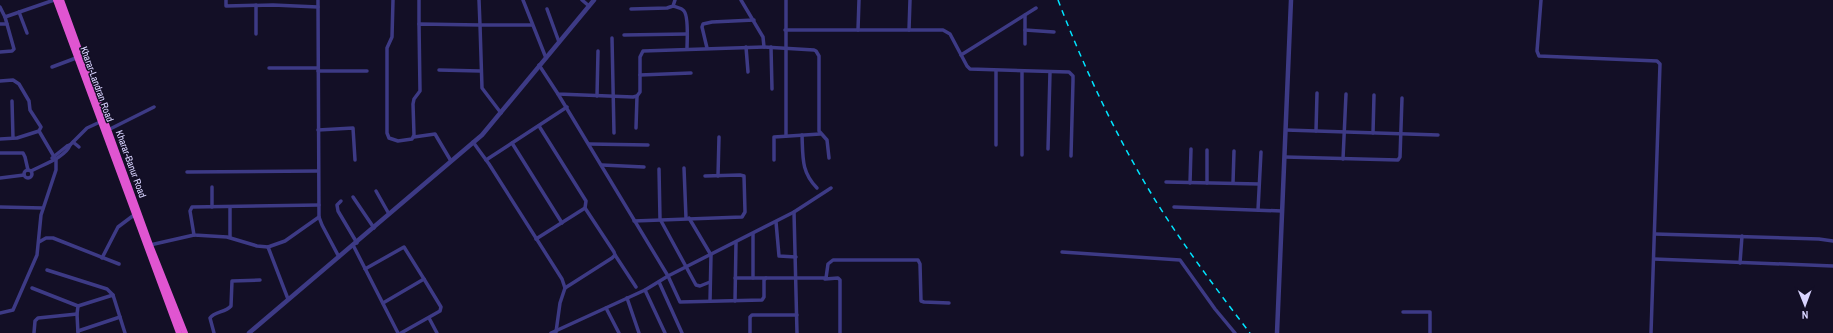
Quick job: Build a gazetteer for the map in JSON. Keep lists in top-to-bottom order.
{
  "streets": {
    "highway": ["Kharar-Landran Road", "Kharar-Banur Road"]
  },
  "north": "bottom"
}
